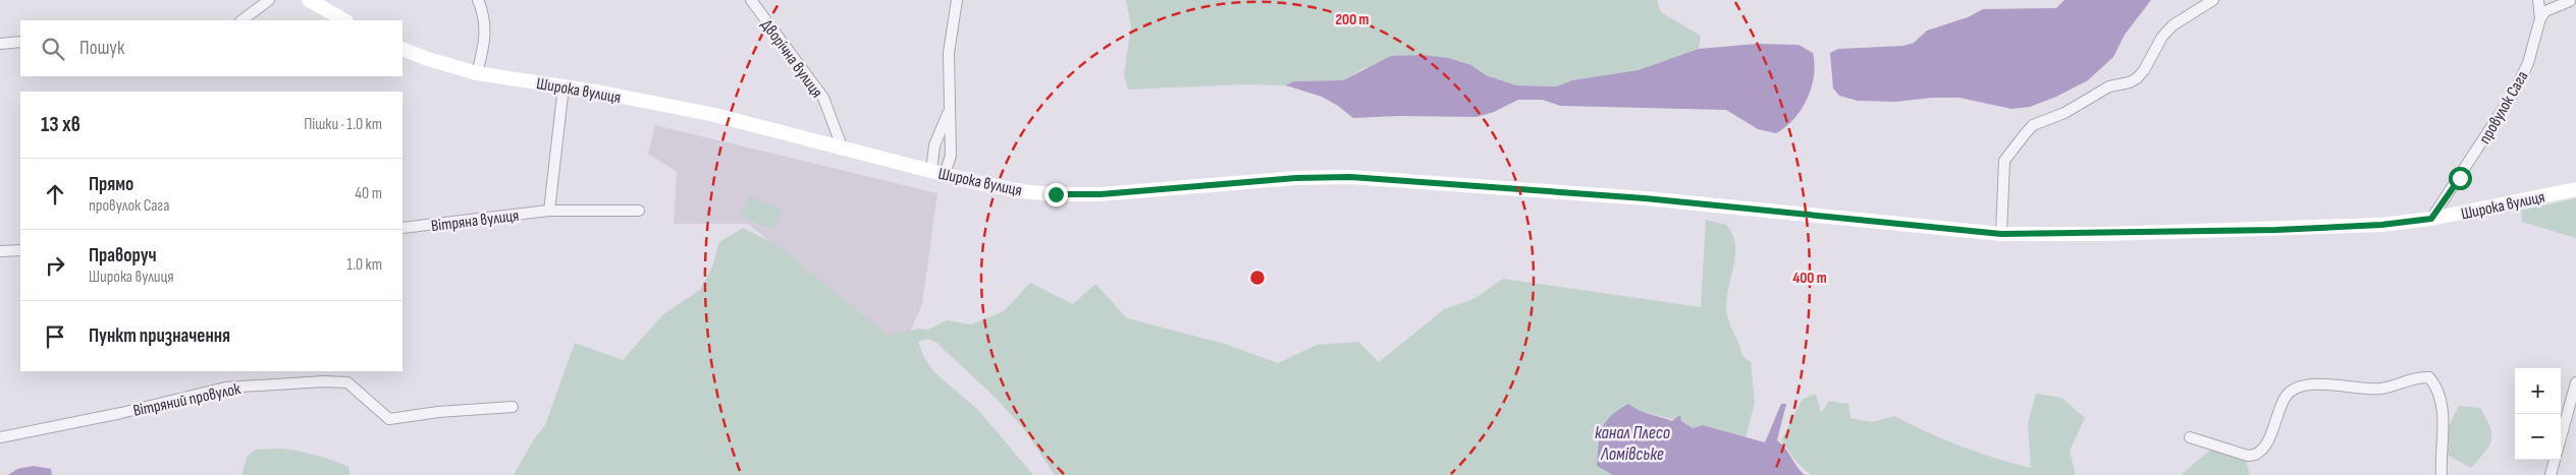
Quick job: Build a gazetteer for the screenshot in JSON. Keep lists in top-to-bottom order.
{
  "streets": {
    "main road": ["Широка вулиця"],
    "street": [
      "Дворічна вулиця",
      "провулок Сага",
      "Вітряна вулиця",
      "Вітряний провулок"
    ]
  },
  "crossings": [
    ["Дворічна вулиця", "Широка вулиця"],
    ["Широка вулиця", "провулок Сага"]
  ],
  "water": ["канал Плесо Ломівське"],
  "page": {
    "search": "Пошук",
    "heading": ["13 хв", "Пішки · 1.0 km"],
    "list": [
      ["Прямо", "провулок Сага", "40 m"],
      ["Праворуч", "Широка вулиця", "1.0 km"],
      "Пункт призначення"
    ],
    "map_buttons": ["+", "−"]
  },
  "rings": ["200 m", "400 m"]
}
